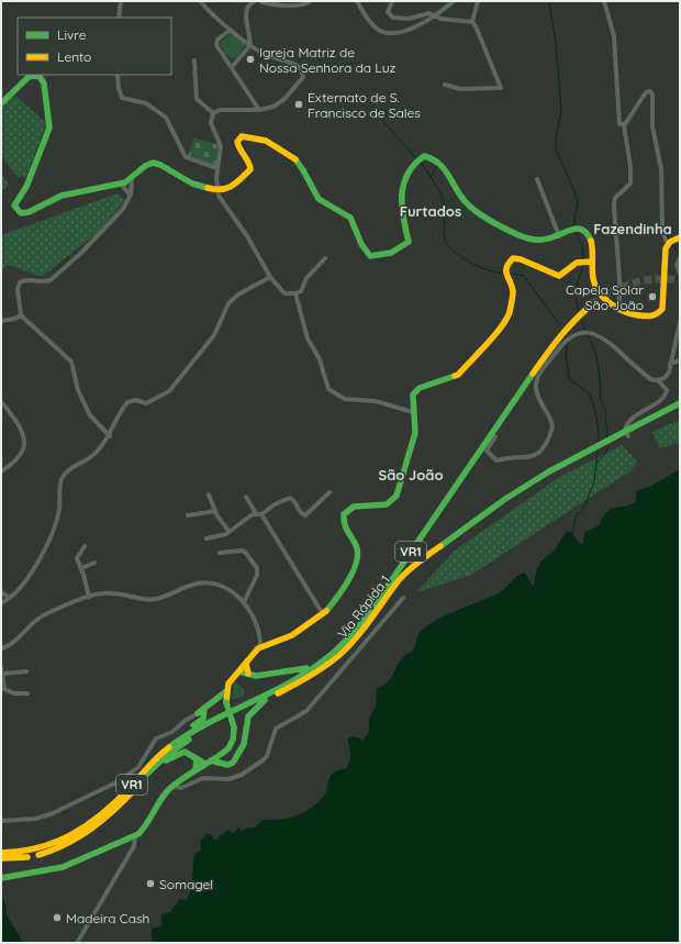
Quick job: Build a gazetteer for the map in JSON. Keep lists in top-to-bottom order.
{
  "streets": {
    "main road": ["VR1", "Via Rápida 1"]
  },
  "districts": ["Furtados", "Fazendinha", "São João"],
  "places": [
    "Igreja Matriz de Nossa Senhora da Luz",
    "Externato de S. Francisco de Sales",
    "Capela Solar São João",
    "Somagel",
    "Madeira Cash"
  ],
  "legend": ["Livre", "Lento"]
}
